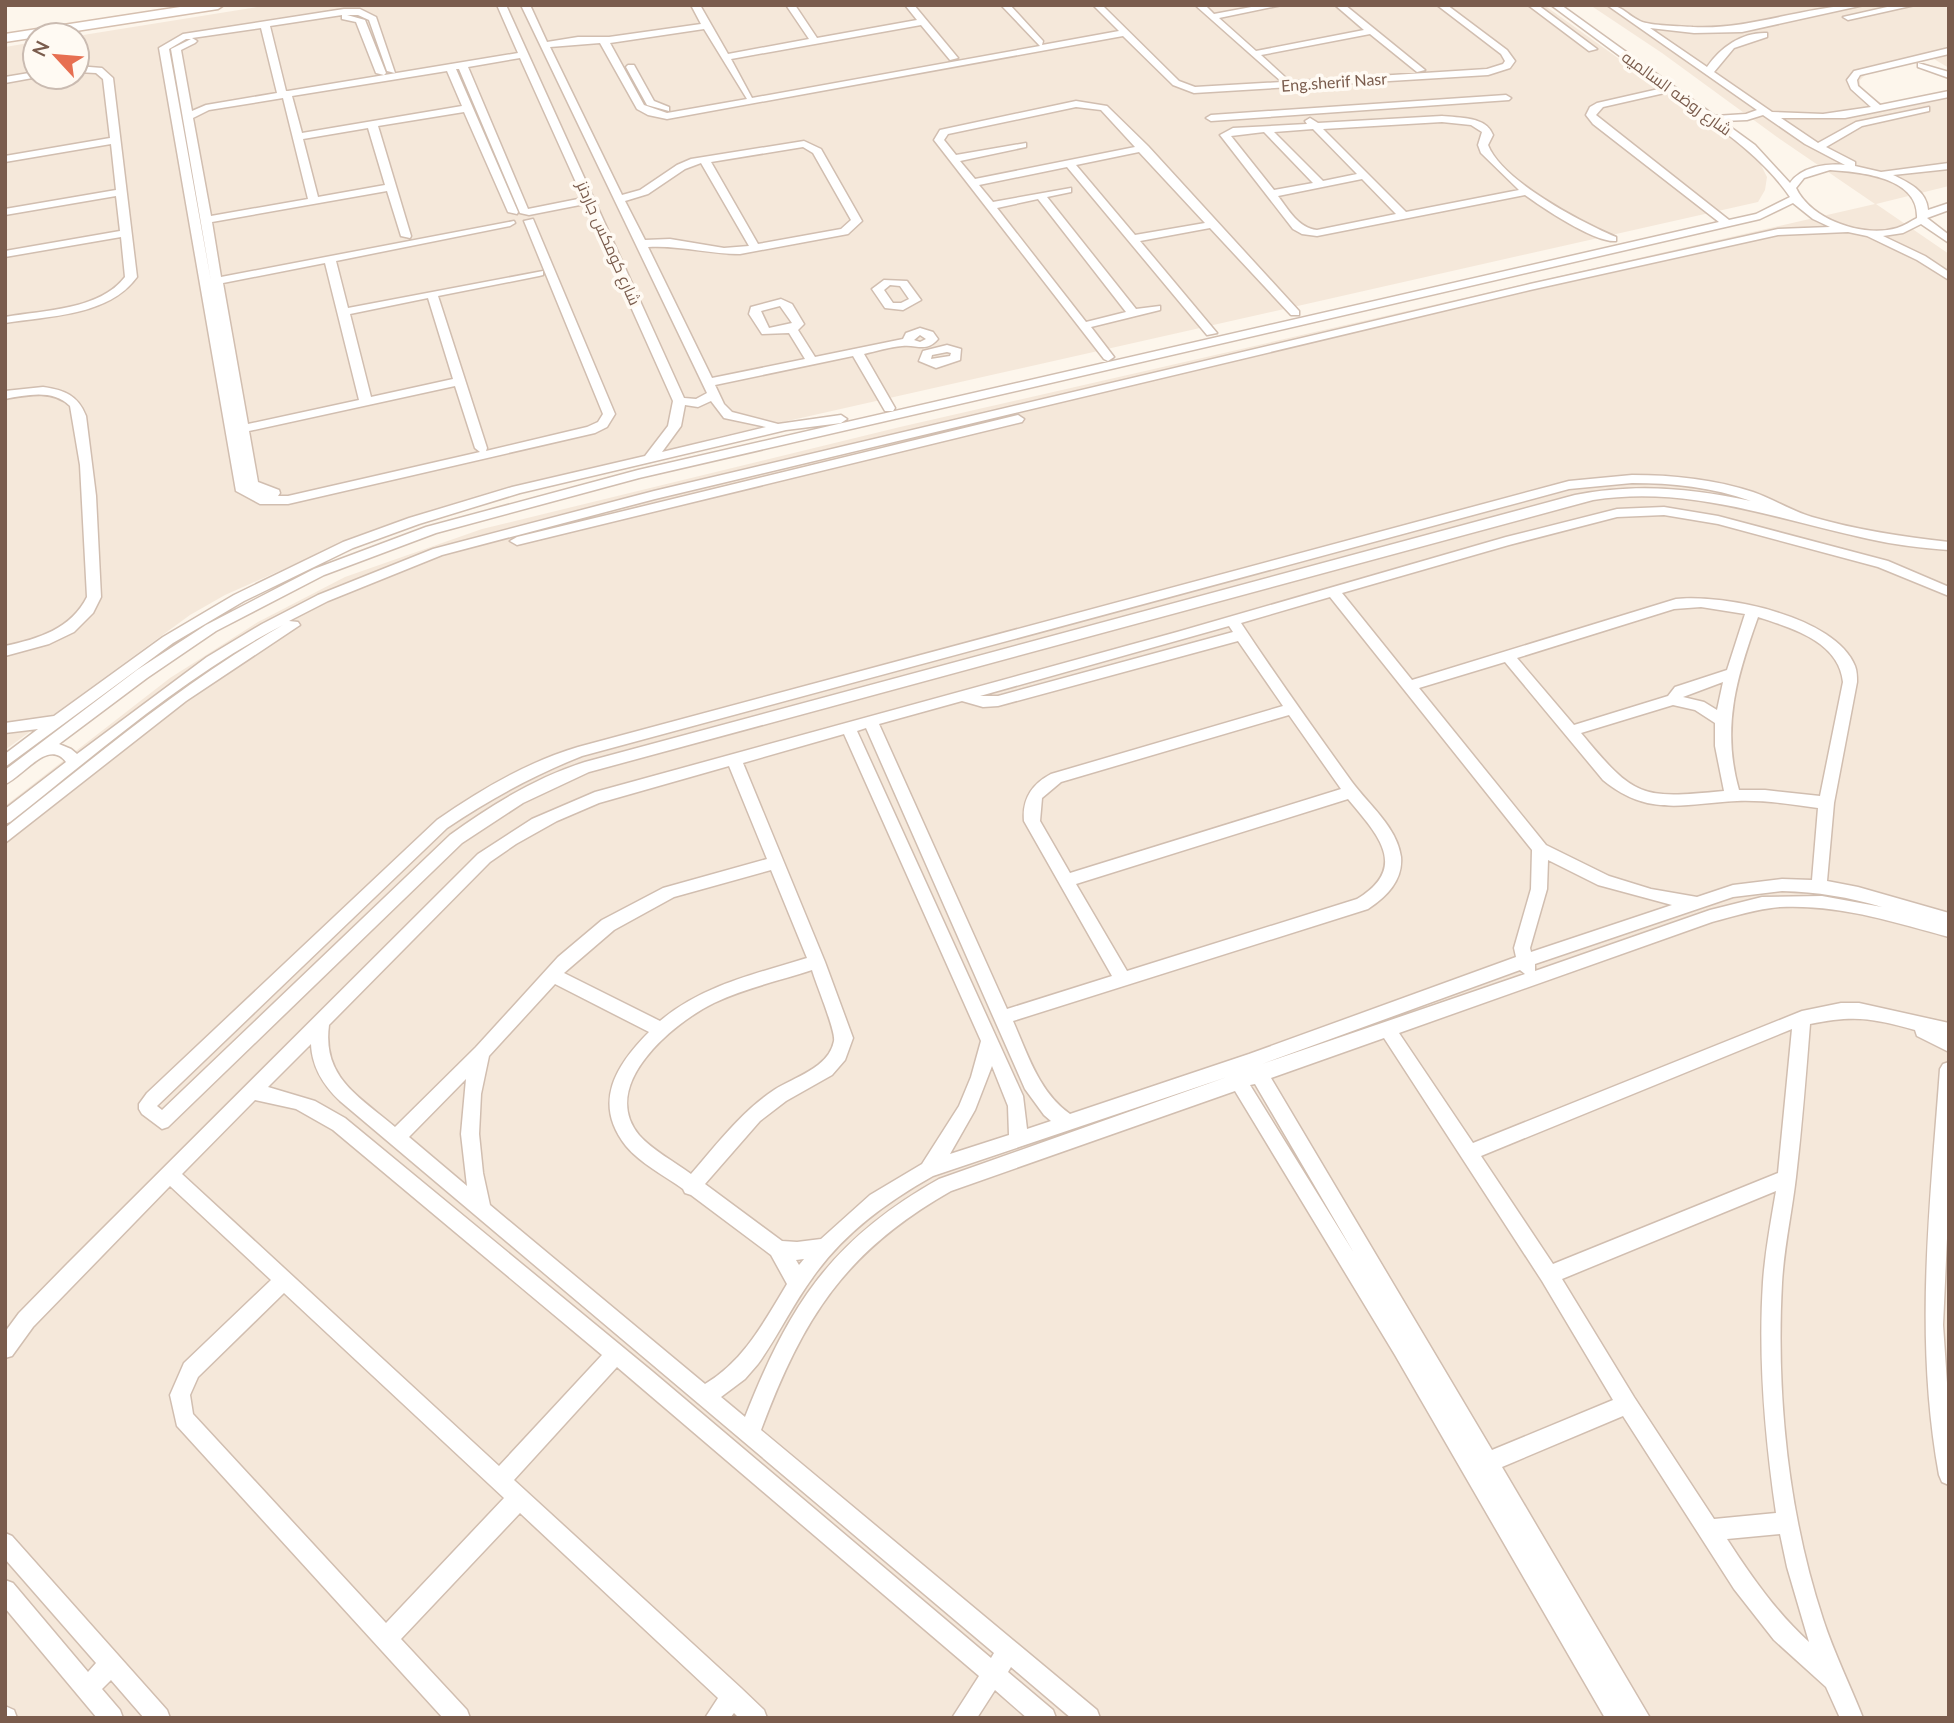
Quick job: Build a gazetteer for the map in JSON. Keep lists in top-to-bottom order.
{
  "streets": {
    "street": ["Eng.sherif Nasr", "شارع روضه السالميه", "شارع كومكس جاردنز"]
  },
  "north": "top left"
}
